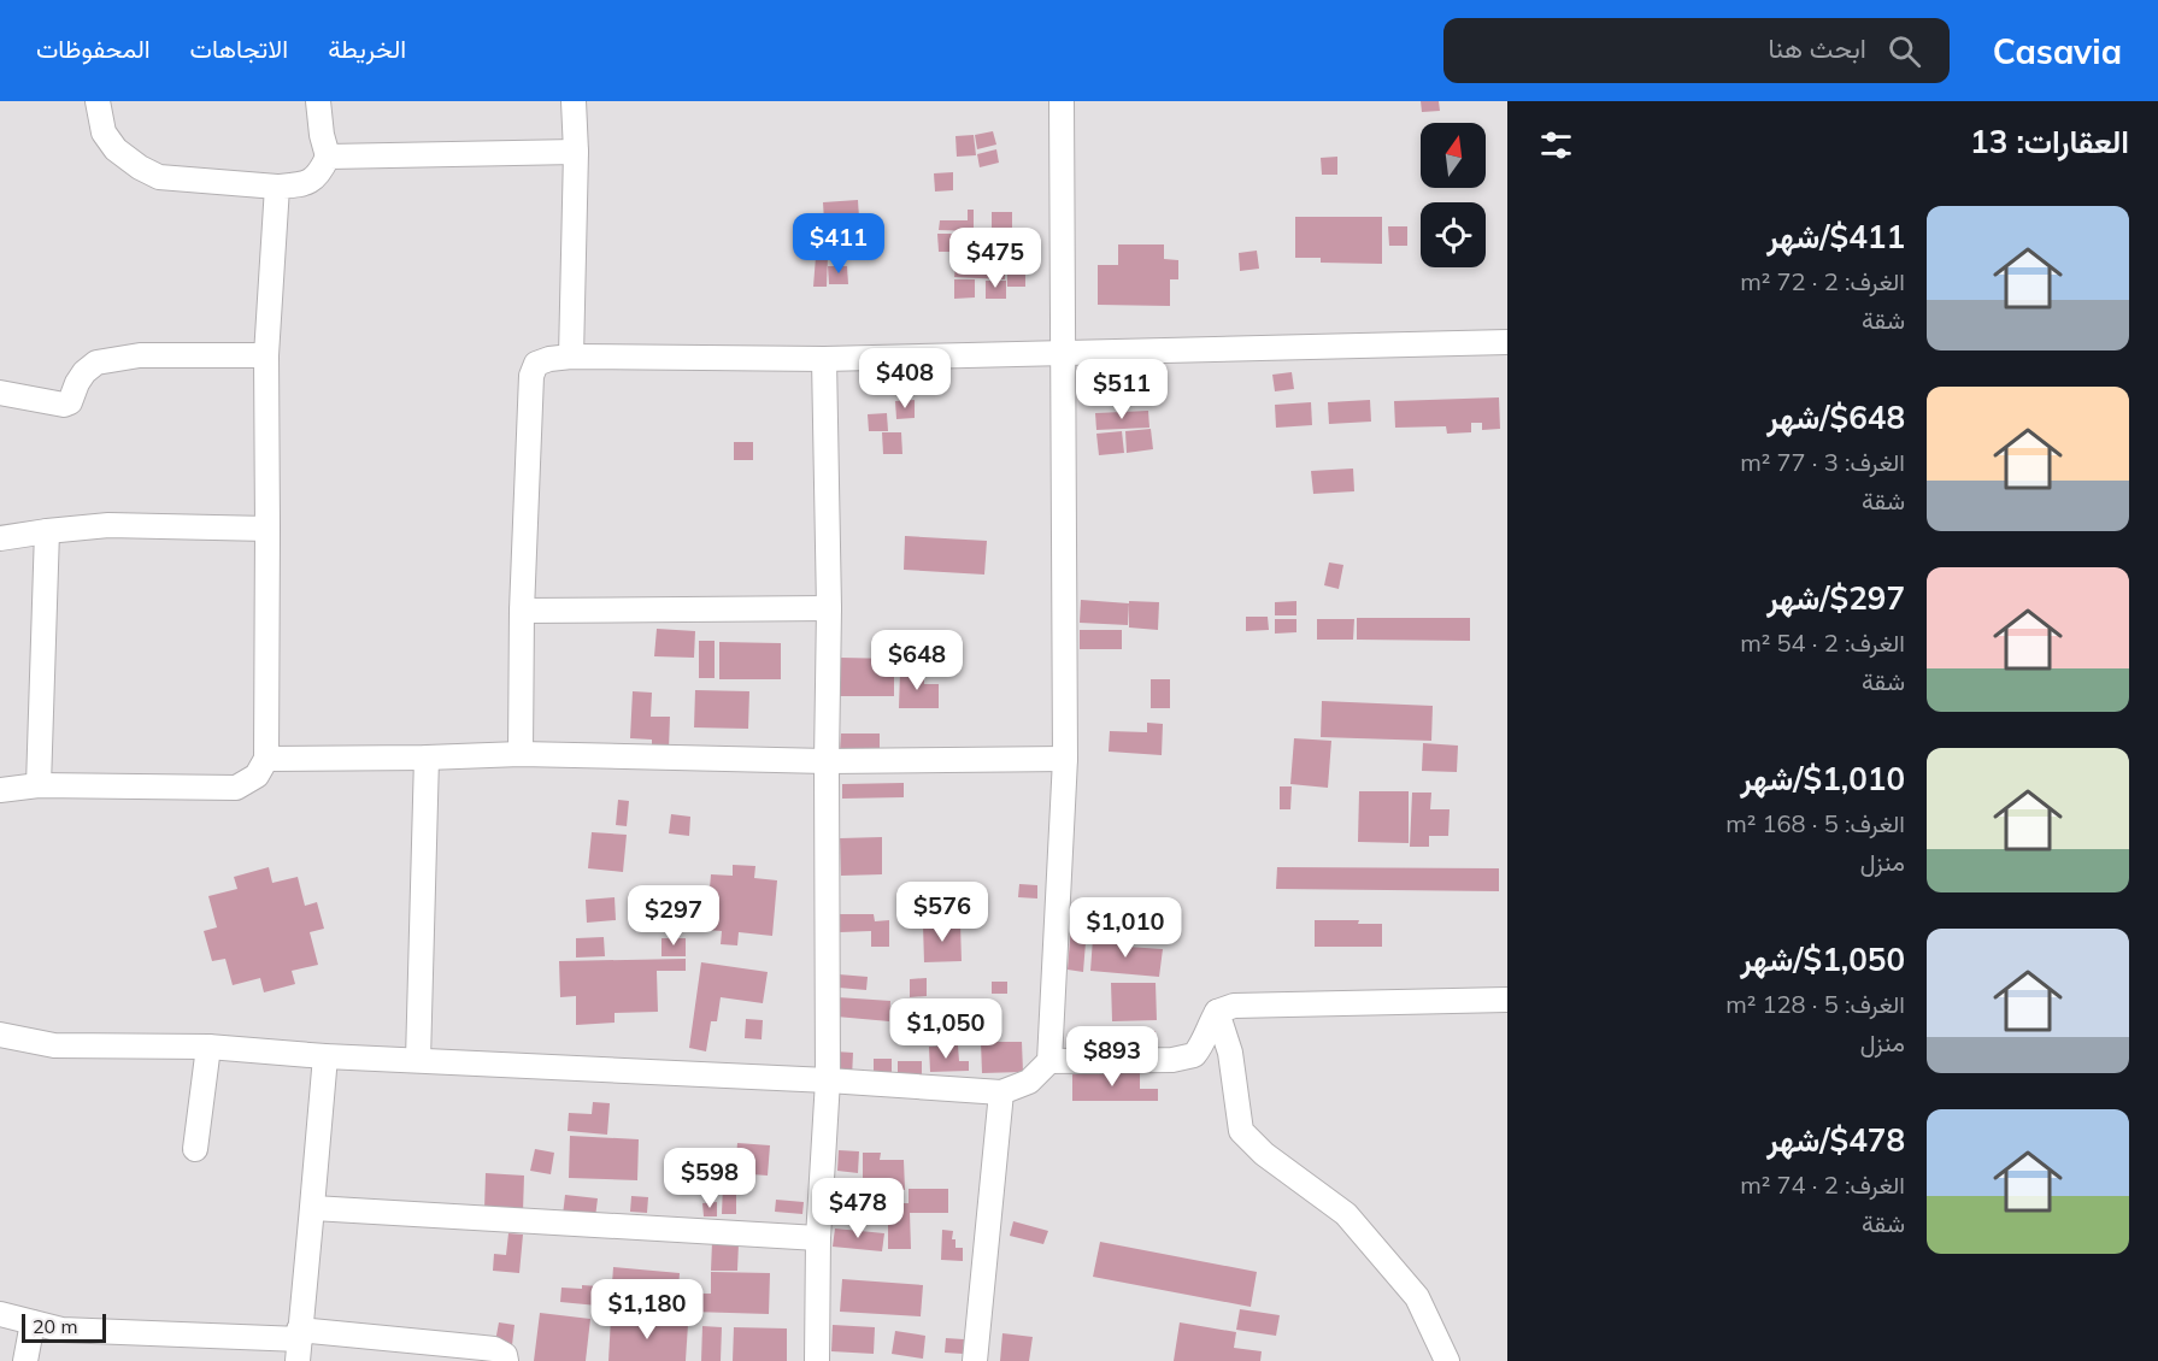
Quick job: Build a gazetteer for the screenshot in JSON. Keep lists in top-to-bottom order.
{
  "scale_bar": "20 m",
  "north": "top",
  "page": {
    "header": "Casavia",
    "search": "ابحث هنا",
    "nav": ["الخريطة", "الاتجاهات", "المحفوظات"],
    "heading": "العقارات: 13",
    "list": [
      {
        "name": "$411/شهر",
        "note": "الغرف: 2 · 72 m² · شقة"
      },
      {
        "name": "$648/شهر",
        "note": "الغرف: 3 · 77 m² · شقة"
      },
      {
        "name": "$297/شهر",
        "note": "الغرف: 2 · 54 m² · شقة"
      },
      {
        "name": "$1,010/شهر",
        "note": "الغرف: 5 · 168 m² · منزل"
      },
      {
        "name": "$1,050/شهر",
        "note": "الغرف: 5 · 128 m² · منزل"
      },
      {
        "name": "$478/شهر",
        "note": "الغرف: 2 · 74 m² · شقة"
      }
    ],
    "price": [
      "$411",
      "$475",
      "$408",
      "$511",
      "$648",
      "$576",
      "$297",
      "$1,010",
      "$1,050",
      "$893",
      "$598",
      "$478",
      "$1,180"
    ],
    "scale": "20 m"
  }
}
